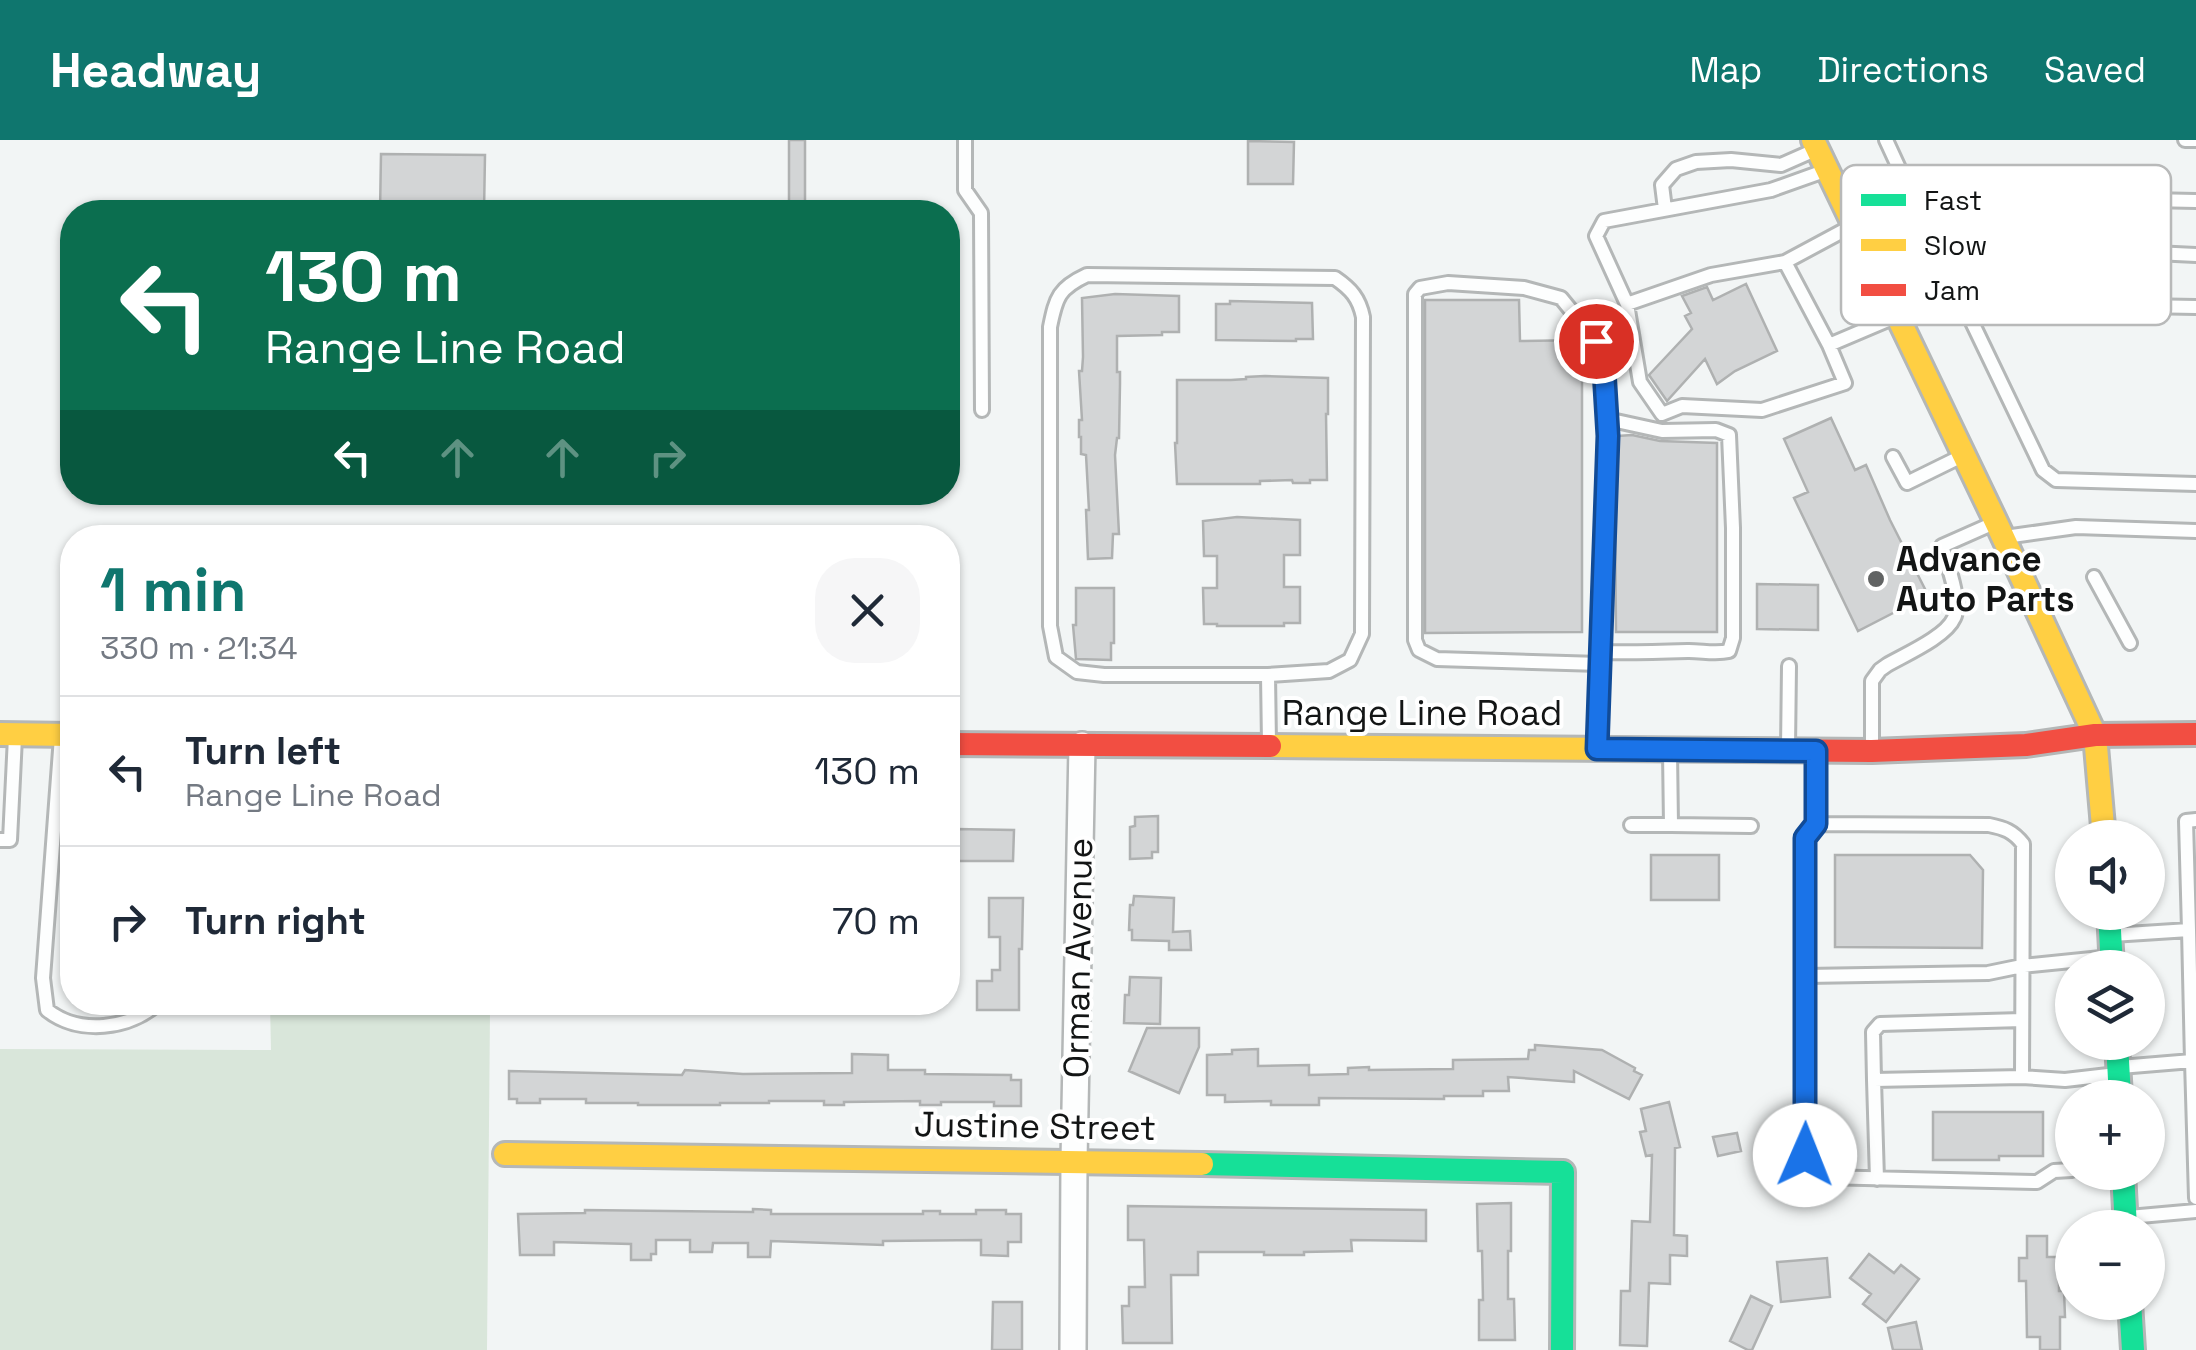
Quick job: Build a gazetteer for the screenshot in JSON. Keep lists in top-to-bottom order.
{
  "streets": {
    "main road": ["Range Line Road", "Justine Street"],
    "street": ["Orman Avenue"]
  },
  "crossings": [
    ["Range Line Road", "Orman Avenue"],
    ["Orman Avenue", "Justine Street"]
  ],
  "places": ["Advance Auto Parts"],
  "legend": ["Fast", "Slow", "Jam"],
  "page": {
    "header": "Headway",
    "nav": ["Map", "Directions", "Saved"],
    "turn": ["130 m", "Range Line Road"],
    "heading": ["1 min", "330 m · 21:34"],
    "list": [
      {
        "name": "Turn left",
        "note": "Range Line Road",
        "value": "130 m"
      },
      {
        "name": "Turn right",
        "value": "70 m"
      }
    ],
    "map_buttons": ["+", "−"]
  }
}
